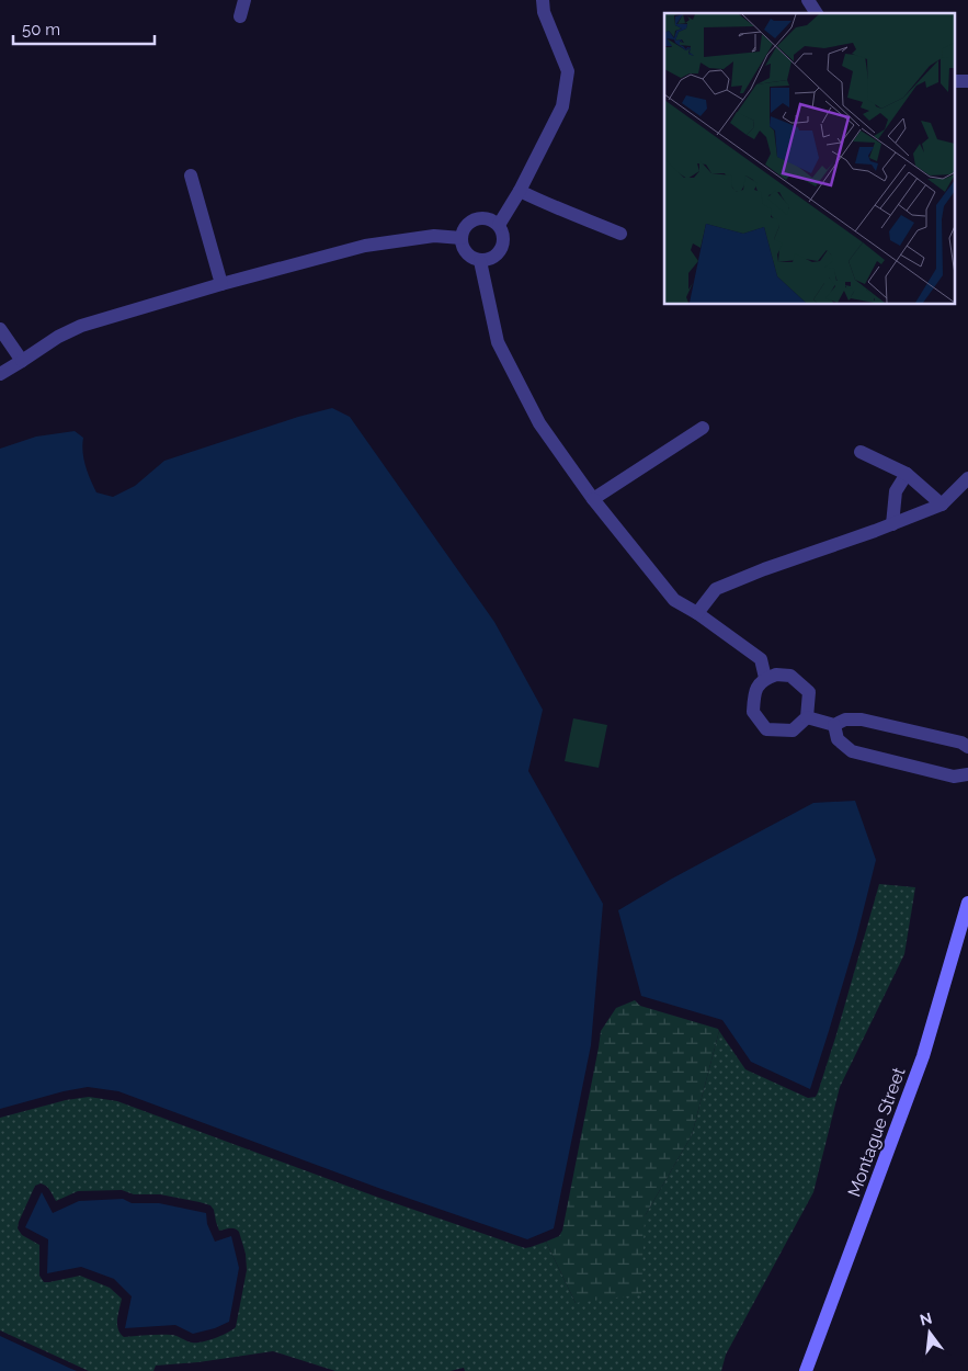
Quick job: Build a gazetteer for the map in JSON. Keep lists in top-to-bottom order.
{
  "streets": {
    "street": ["Montague Street"]
  },
  "scale_bar": "50 m",
  "north": "top"
}
